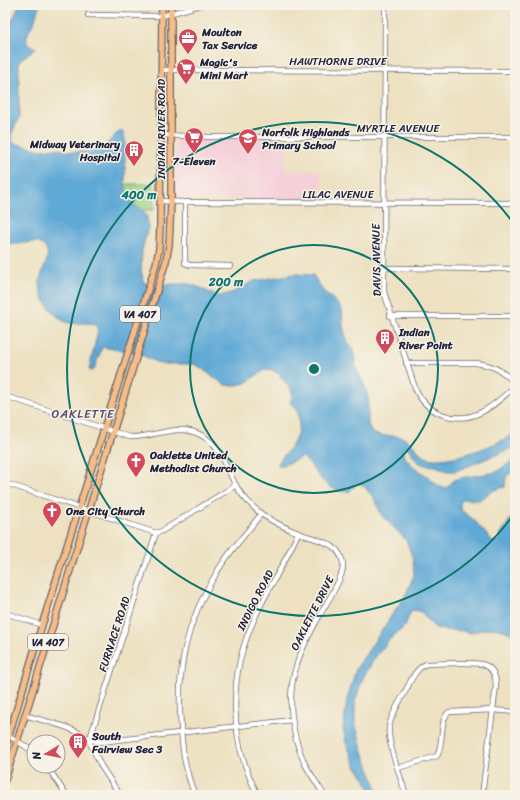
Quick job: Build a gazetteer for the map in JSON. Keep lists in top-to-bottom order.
{
  "streets": {
    "main road": ["INDIAN RIVER ROAD", "VA 407"],
    "street": [
      "HAWTHORNE DRIVE",
      "MYRTLE AVENUE",
      "LILAC AVENUE",
      "DAVIS AVENUE",
      "INDIGO ROAD",
      "OAKLETTE DRIVE",
      "FURNACE ROAD"
    ]
  },
  "crossings": [
    ["HAWTHORNE DRIVE", "INDIAN RIVER ROAD"],
    ["HAWTHORNE DRIVE", "DAVIS AVENUE"],
    ["MYRTLE AVENUE", "INDIAN RIVER ROAD"],
    ["MYRTLE AVENUE", "DAVIS AVENUE"],
    ["INDIAN RIVER ROAD", "LILAC AVENUE"],
    ["INDIAN RIVER ROAD", "OAKLETTE DRIVE"],
    ["LILAC AVENUE", "DAVIS AVENUE"],
    ["INDIGO ROAD", "OAKLETTE DRIVE"]
  ],
  "districts": ["OAKLETTE"],
  "places": {
    "office": ["Moulton Tax Service"],
    "supermarket": ["Magic's Mini Mart", "7-Eleven"],
    "school or university": ["Norfolk Highlands Primary School"],
    "building": ["Midway Veterinary Hospital", "Indian River Point", "South Fairview Sec 3"],
    "church": ["Oaklette United Methodist Church", "One City Church"]
  },
  "north": "left",
  "rings": ["400 m", "200 m"]
}
